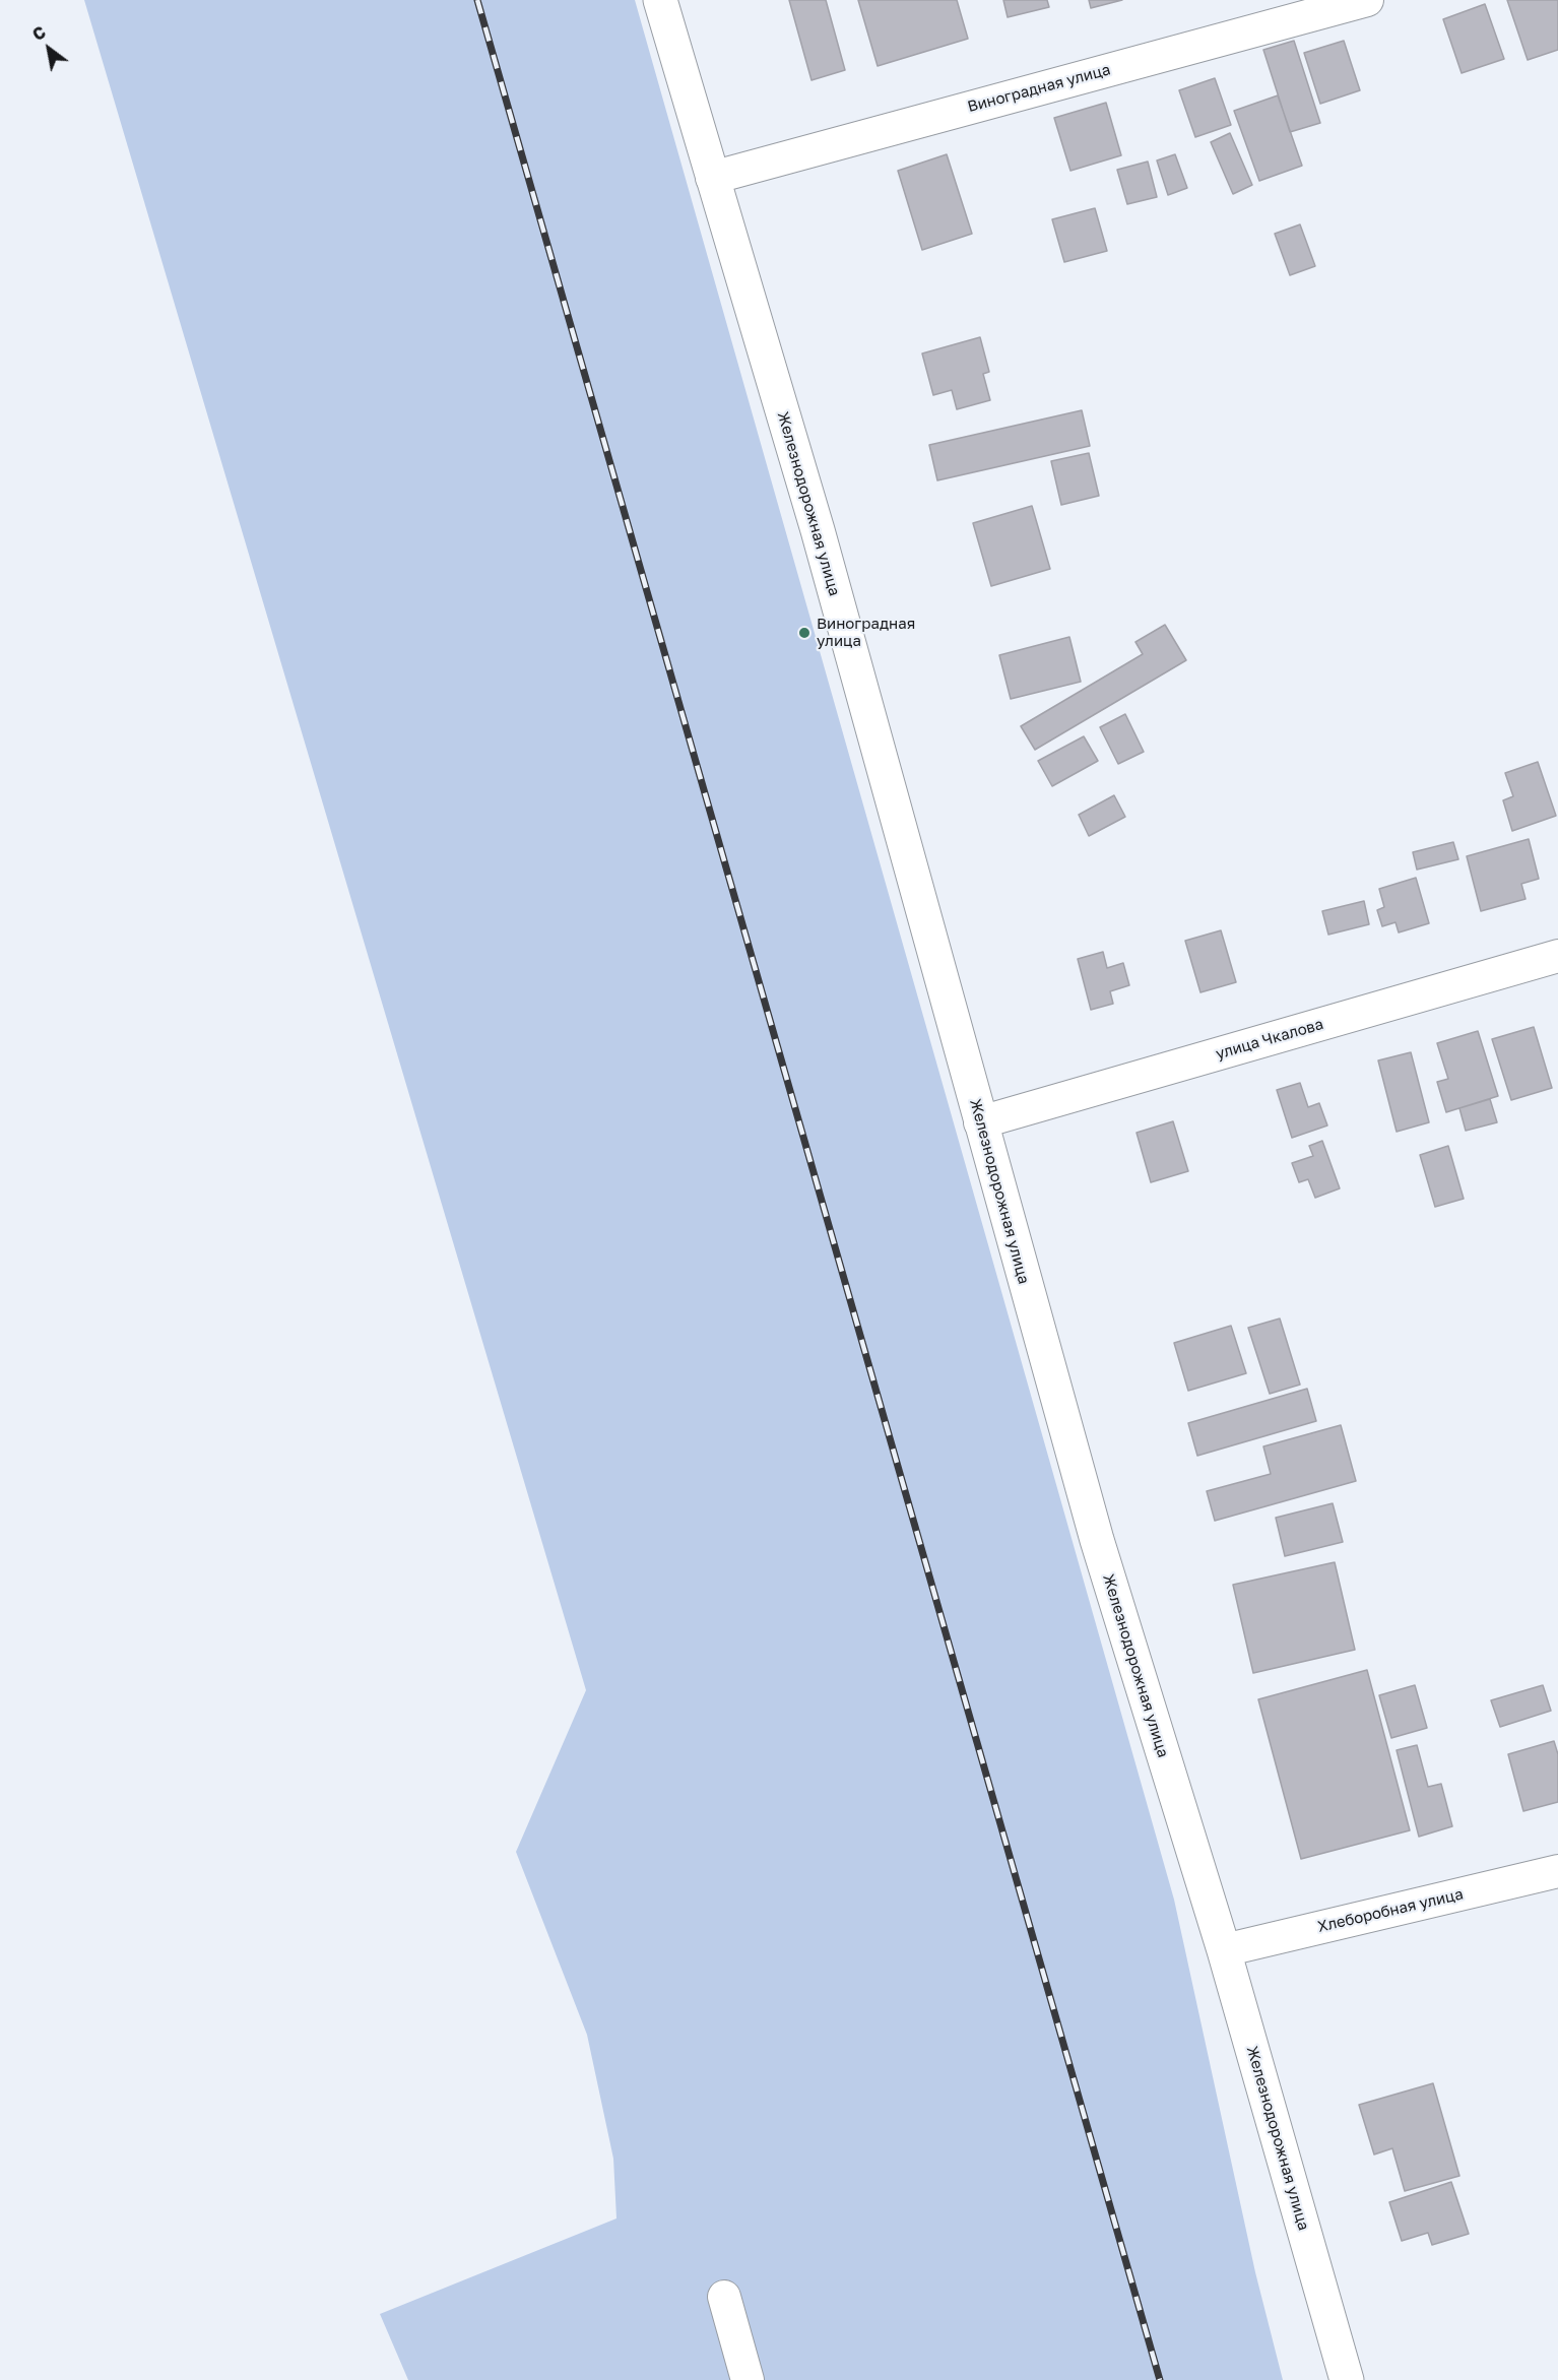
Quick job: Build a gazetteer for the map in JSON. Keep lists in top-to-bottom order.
{
  "streets": {
    "main road": ["Железнодорожная улица"],
    "street": ["Виноградная улица", "улица Чкалова", "Хлеборобная улица"]
  },
  "crossings": [
    ["Виноградная улица", "Железнодорожная улица"],
    ["Железнодорожная улица", "улица Чкалова"],
    ["Железнодорожная улица", "Хлеборобная улица"]
  ],
  "places": ["Виноградная улица"],
  "north": "top left"
}
